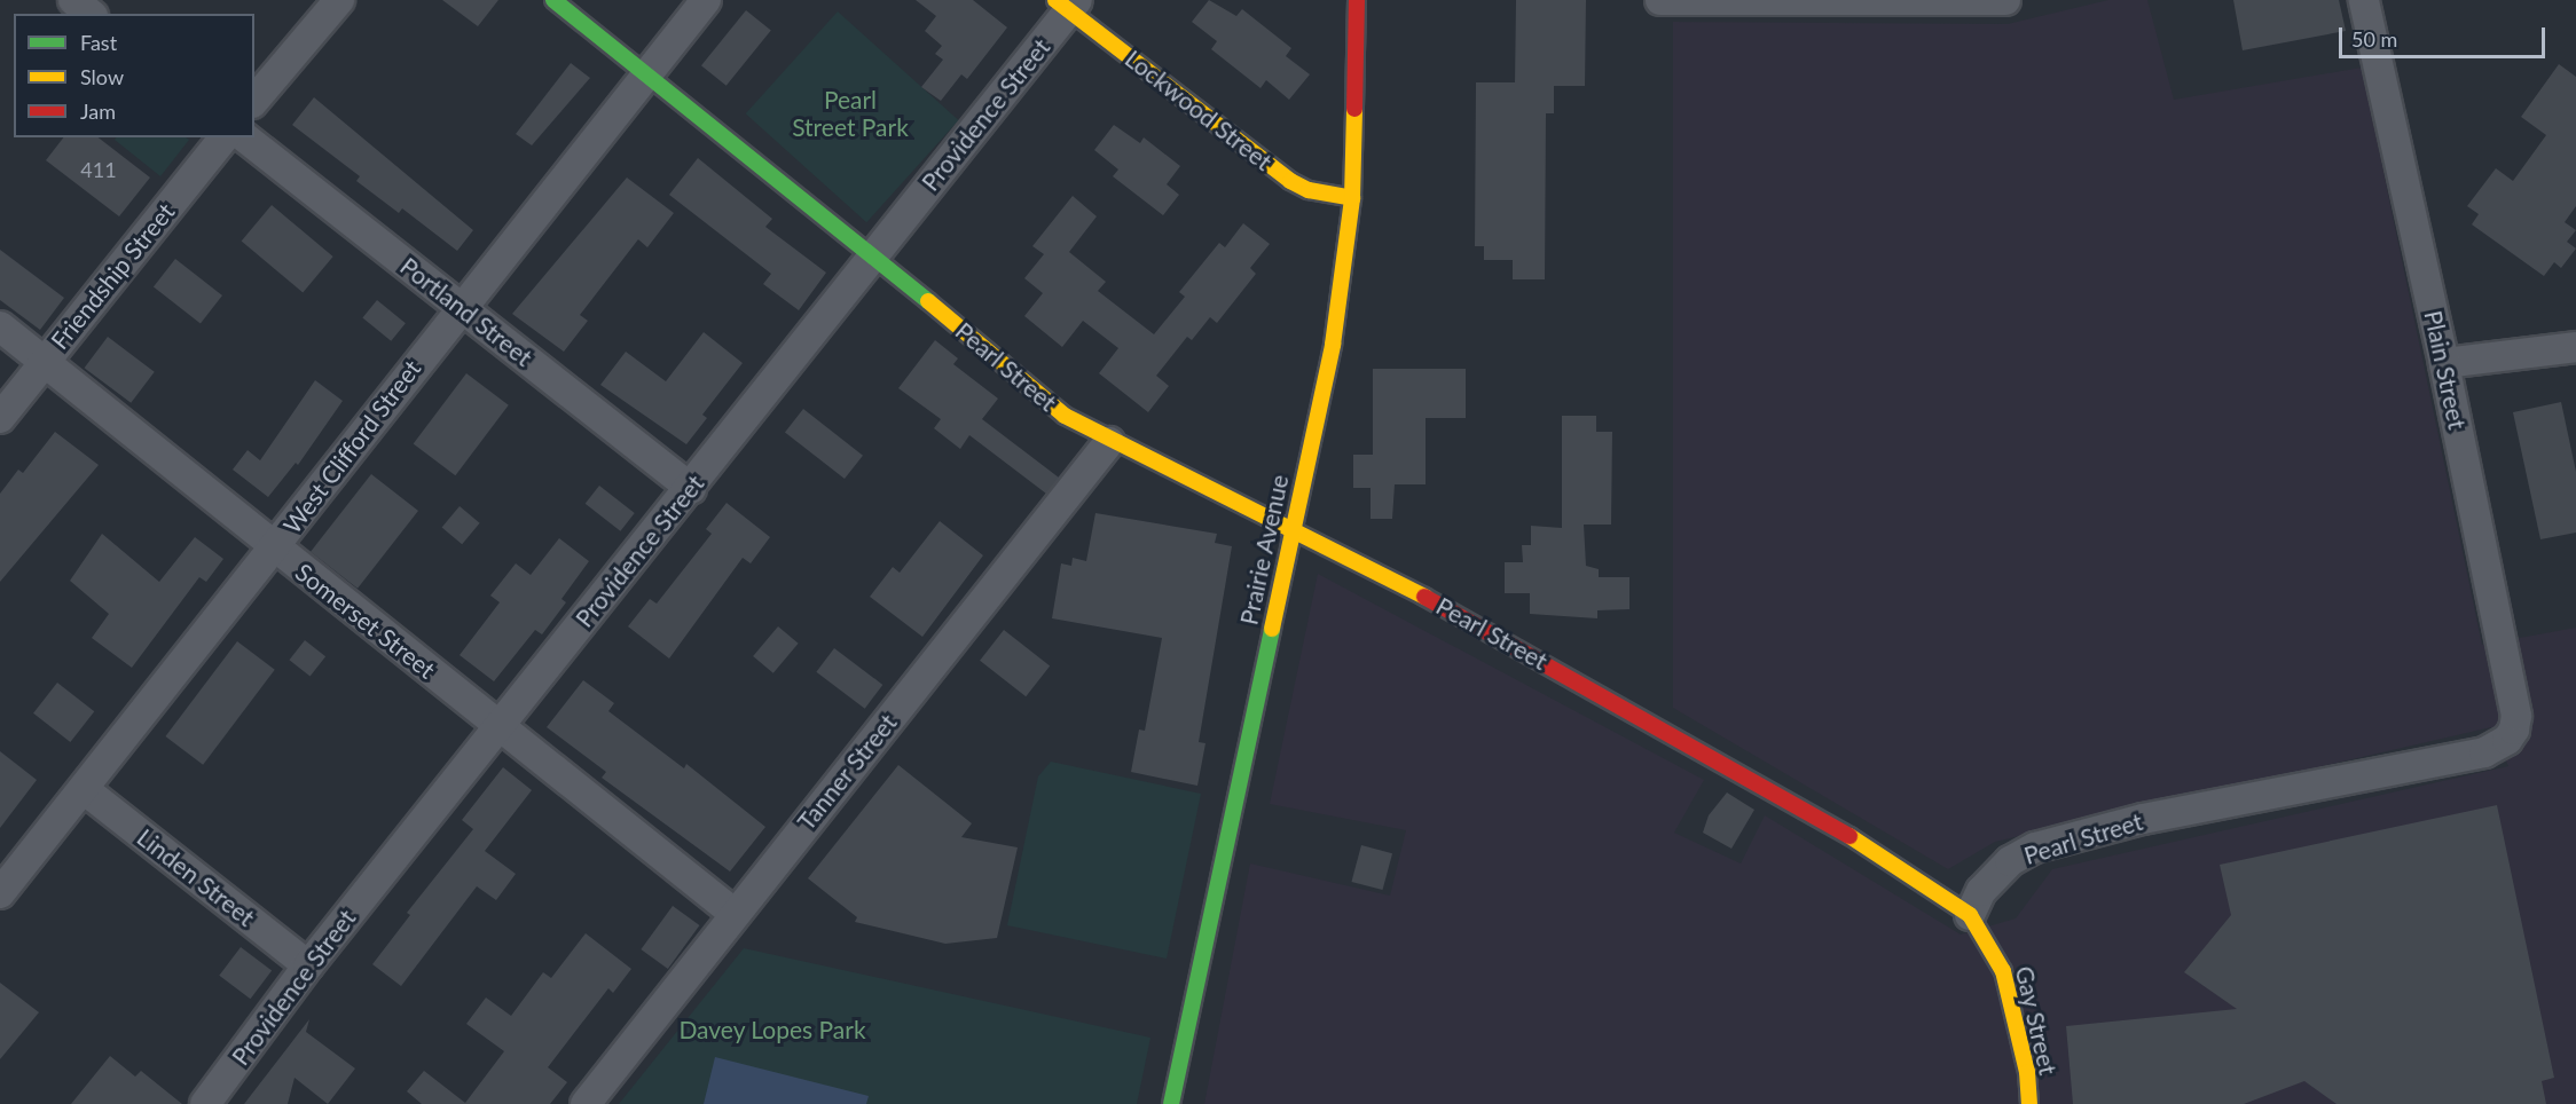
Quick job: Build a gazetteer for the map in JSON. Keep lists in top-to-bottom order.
{
  "streets": {
    "street": [
      "Lockwood Street",
      "Providence Street",
      "Friendship Street",
      "Portland Street",
      "Pearl Street",
      "Plain Street",
      "West Clifford Street",
      "Prairie Avenue",
      "Somerset Street",
      "Tanner Street",
      "Linden Street",
      "Gay Street"
    ]
  },
  "crossings": [
    ["Lockwood Street", "Providence Street"],
    ["Lockwood Street", "Prairie Avenue"],
    ["Providence Street", "Portland Street"],
    ["Providence Street", "Pearl Street"],
    ["Providence Street", "Somerset Street"],
    ["Providence Street", "Linden Street"],
    ["Friendship Street", "Somerset Street"],
    ["Portland Street", "West Clifford Street"],
    ["Pearl Street", "Plain Street"],
    ["Pearl Street", "West Clifford Street"],
    ["Pearl Street", "Prairie Avenue"],
    ["Pearl Street", "Tanner Street"],
    ["Pearl Street", "Gay Street"],
    ["West Clifford Street", "Somerset Street"],
    ["West Clifford Street", "Linden Street"],
    ["Somerset Street", "Tanner Street"]
  ],
  "parks": ["Pearl Street Park", "Davey Lopes Park"],
  "house_numbers": ["411"],
  "legend": ["Fast", "Slow", "Jam"],
  "scale_bar": "50 m"
}
